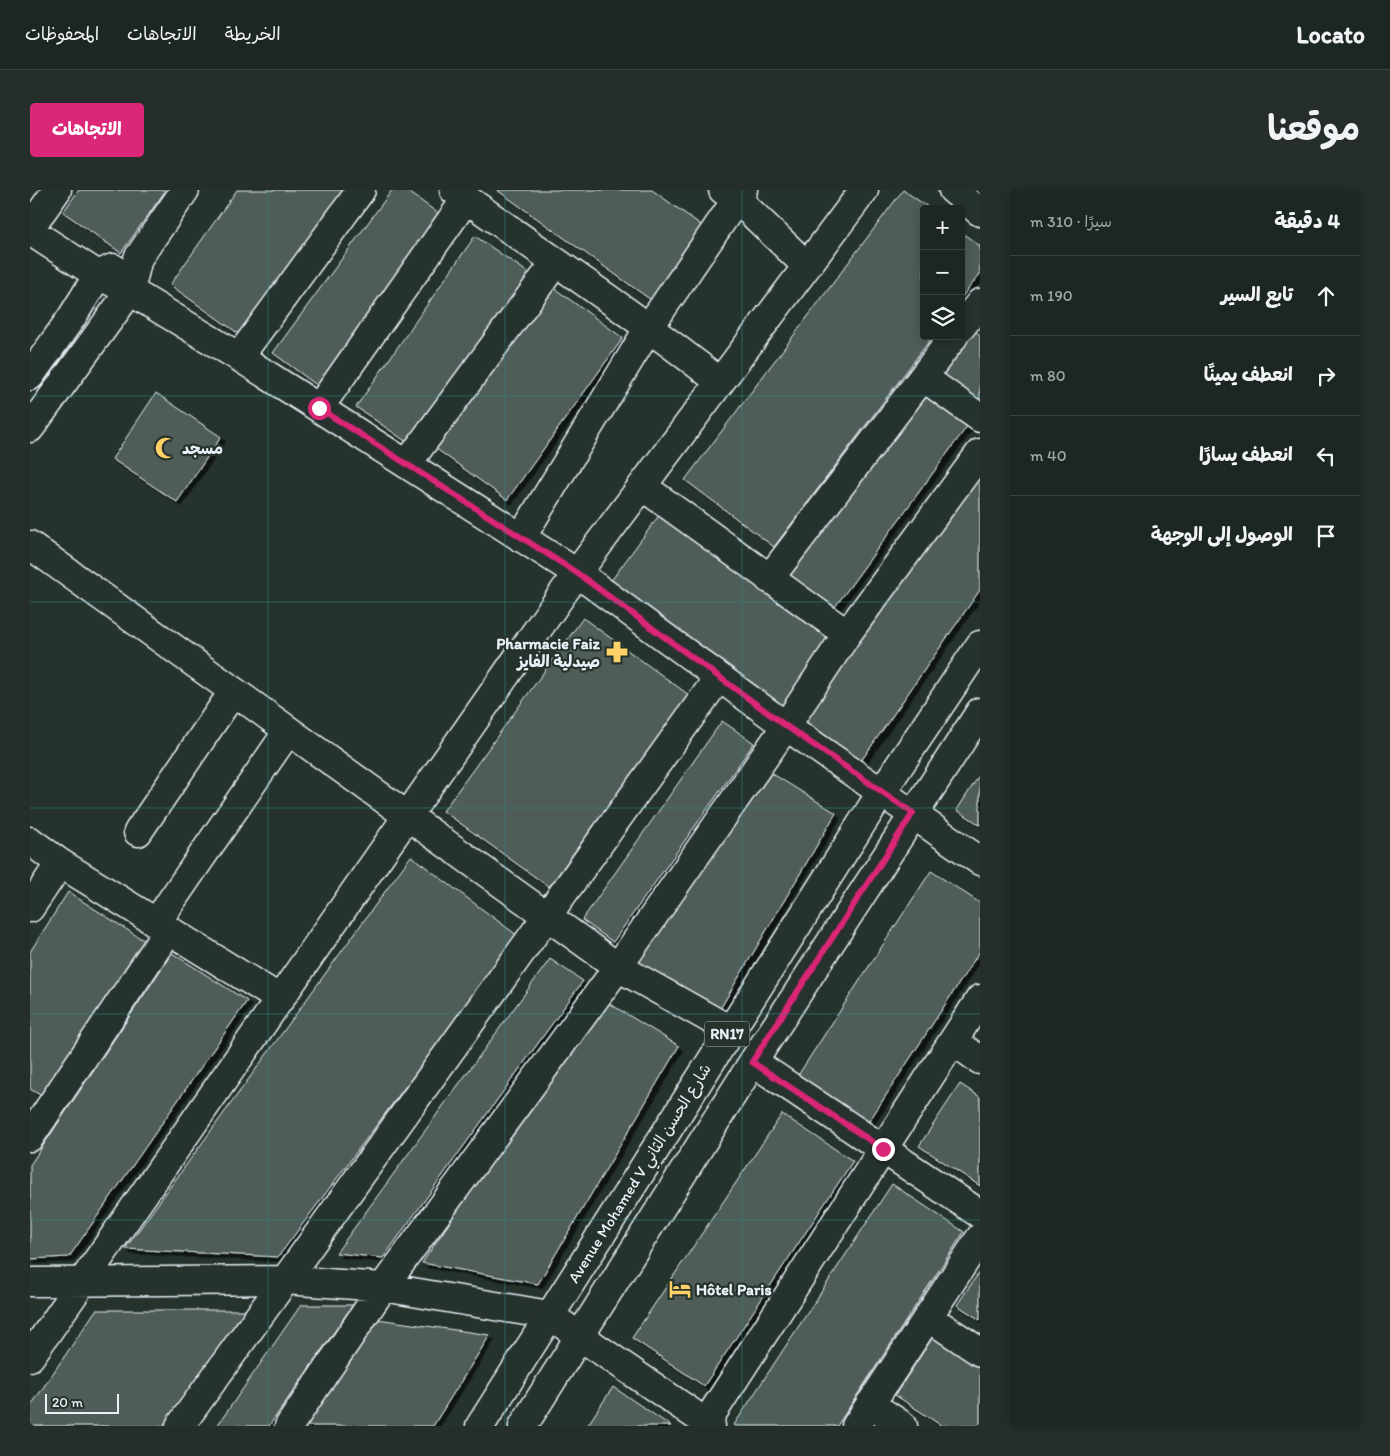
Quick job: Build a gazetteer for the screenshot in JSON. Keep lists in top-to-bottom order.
{
  "streets": {
    "street": ["RN17", "Avenue Mohamed V شارع الحسن الثاني"]
  },
  "places": {
    "mosque": ["مسجد"],
    "pharmacy": ["Pharmacie Faiz صيدلية الفايز"],
    "hotel": ["Hôtel Paris"]
  },
  "scale_bar": "20 m",
  "page": {
    "header": "Locato",
    "nav": ["الخريطة", "الاتجاهات", "المحفوظات"],
    "title": "موقعنا",
    "buttons": "الاتجاهات",
    "heading": ["4 دقيقة", "سيرًا · 310 m"],
    "map_buttons": ["+", "−"],
    "list": [
      ["تابع السير", "190 m"],
      ["انعطف يمينًا", "80 m"],
      ["انعطف يسارًا", "40 m"],
      "الوصول إلى الوجهة"
    ],
    "scale": "20 m"
  }
}
